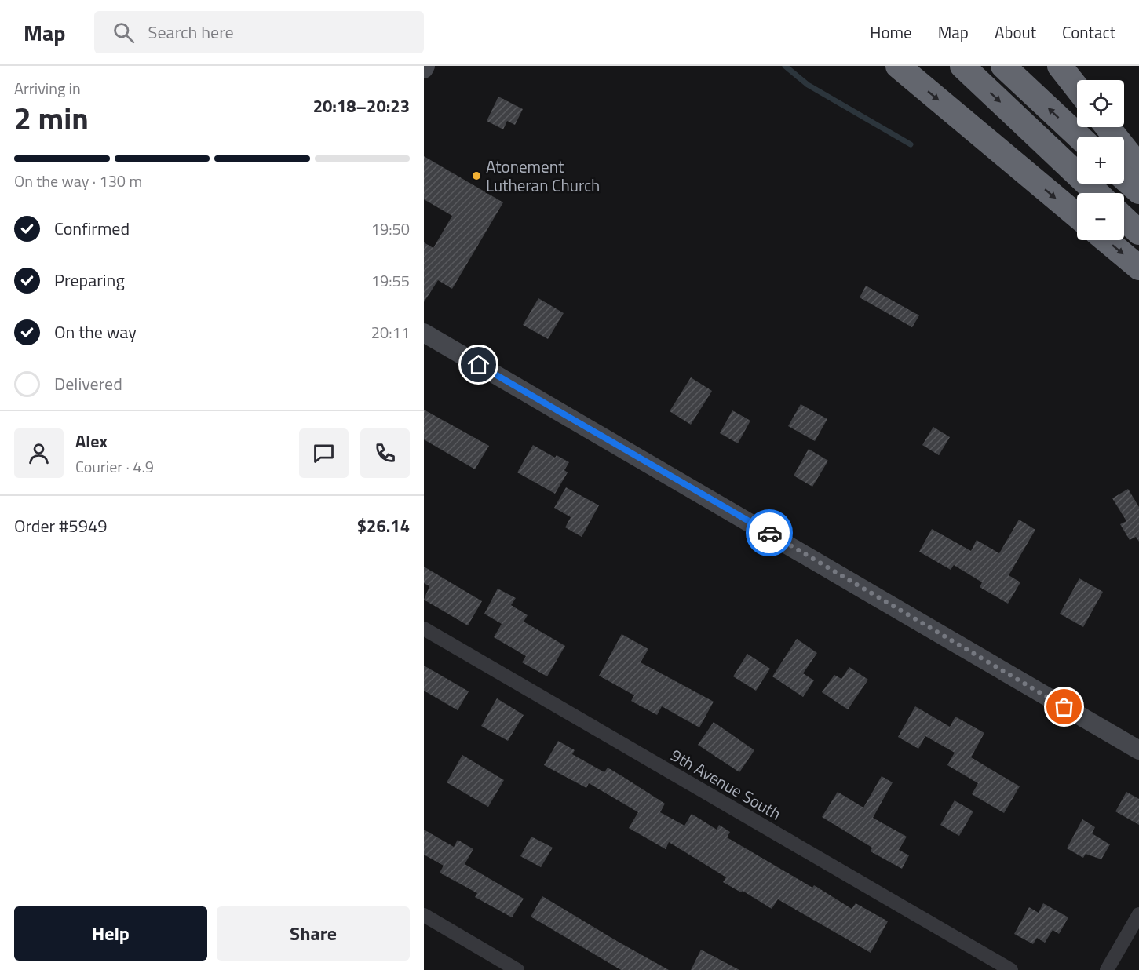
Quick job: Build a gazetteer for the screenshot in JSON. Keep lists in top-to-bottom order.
{
  "streets": {
    "street": ["9th Avenue South"]
  },
  "places": ["Atonement Lutheran Church"],
  "page": {
    "header": "Map",
    "search": "Search here",
    "nav": [
      "Home",
      "Map",
      "About",
      "Contact"
    ],
    "heading": ["2 min", "Arriving in", "20:18–20:23"],
    "panel": [
      "Alex",
      "Courier · 4.9",
      "Order #5949",
      "$26.14"
    ],
    "map_buttons": ["+", "−"],
    "bar": "On the way · 130 m",
    "list": [
      ["Confirmed", "19:50"],
      ["Preparing", "19:55"],
      ["On the way", "20:11"],
      "Delivered"
    ],
    "buttons": ["Help", "Share"]
  }
}
